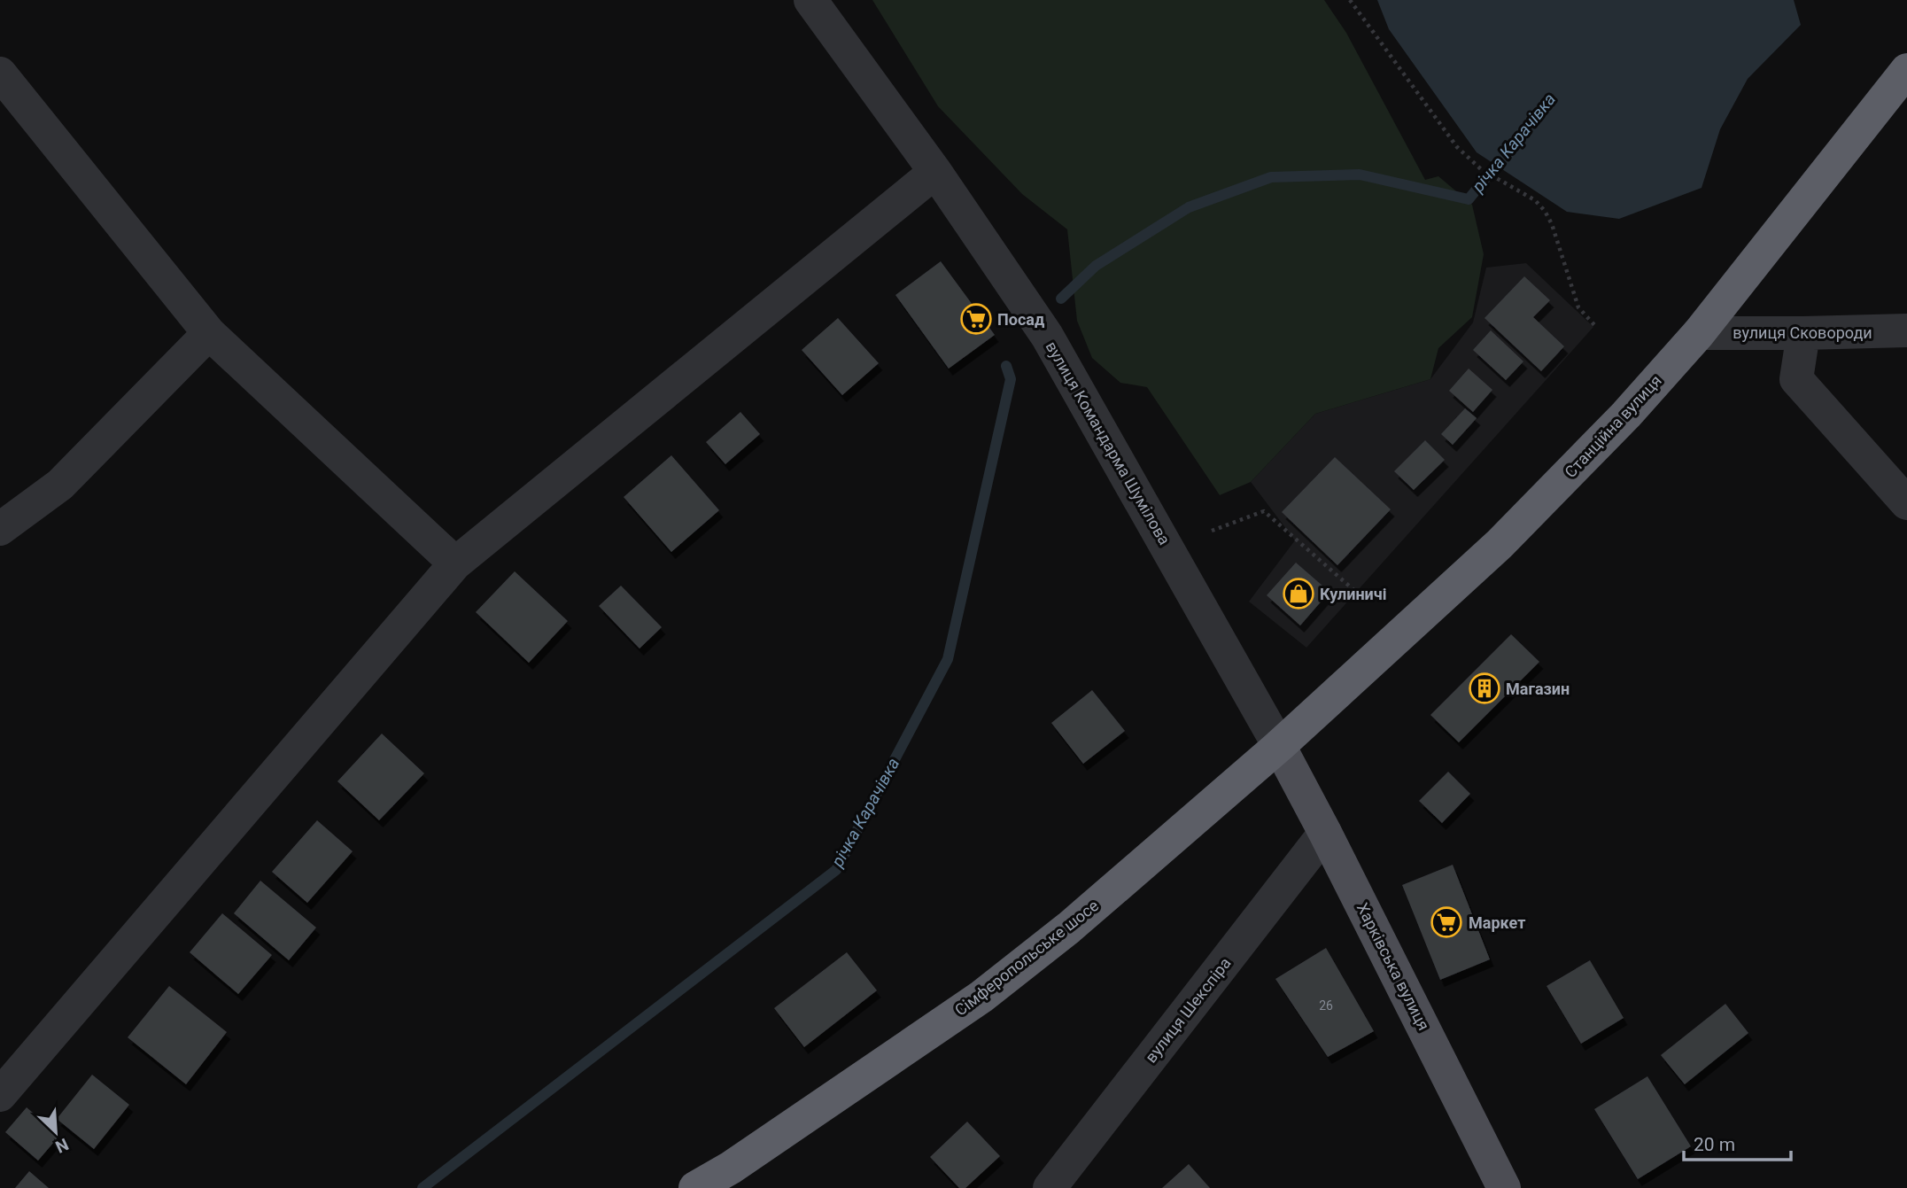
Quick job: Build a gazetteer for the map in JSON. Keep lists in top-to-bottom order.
{
  "streets": {
    "highway": ["Станційна вулиця", "Сімферопольське шосе"],
    "main road": ["Харківська вулиця"],
    "street": ["вулиця Сковороди", "вулиця Командарма Шумілова", "вулиця Шекспіра"]
  },
  "crossings": [
    ["вулиця Сковороди", "Станційна вулиця"],
    ["Станційна вулиця", "вулиця Командарма Шумілова"],
    ["Станційна вулиця", "Сімферопольське шосе"],
    ["Станційна вулиця", "Харківська вулиця"],
    ["вулиця Командарма Шумілова", "Сімферопольське шосе"],
    ["вулиця Командарма Шумілова", "Харківська вулиця"],
    ["Сімферопольське шосе", "Харківська вулиця"],
    ["Харківська вулиця", "вулиця Шекспіра"]
  ],
  "water": ["річка Карачівка"],
  "places": {
    "supermarket": ["Посад", "Маркет"],
    "shop": ["Кулиничі"],
    "building": ["Магазин"]
  },
  "house_numbers": ["26"],
  "scale_bar": "20 m",
  "north": "bottom right"
}
